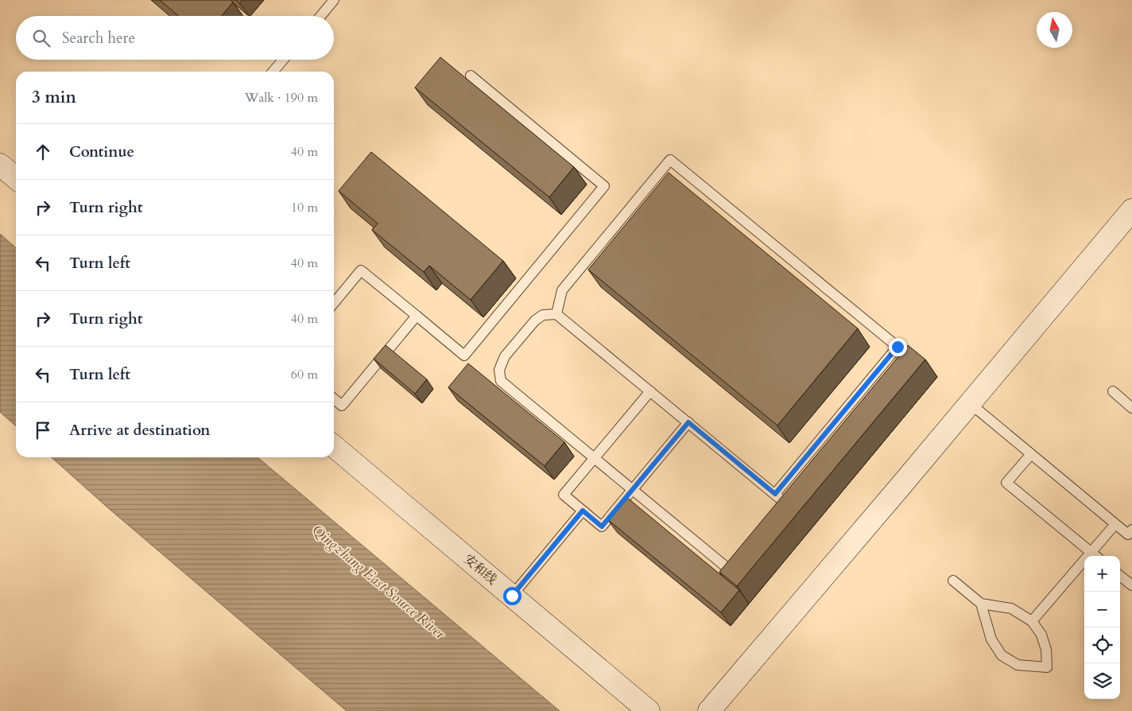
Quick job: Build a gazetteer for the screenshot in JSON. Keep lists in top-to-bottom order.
{
  "streets": {
    "main road": ["安和线"]
  },
  "water": ["Qingzhang East Source River"],
  "north": "top",
  "page": {
    "search": "Search here",
    "heading": ["3 min", "Walk · 190 m"],
    "list": [
      ["Continue", "40 m"],
      ["Turn right", "10 m"],
      ["Turn left", "40 m"],
      ["Turn right", "40 m"],
      ["Turn left", "60 m"],
      "Arrive at destination"
    ],
    "map_buttons": ["+", "−"]
  }
}
